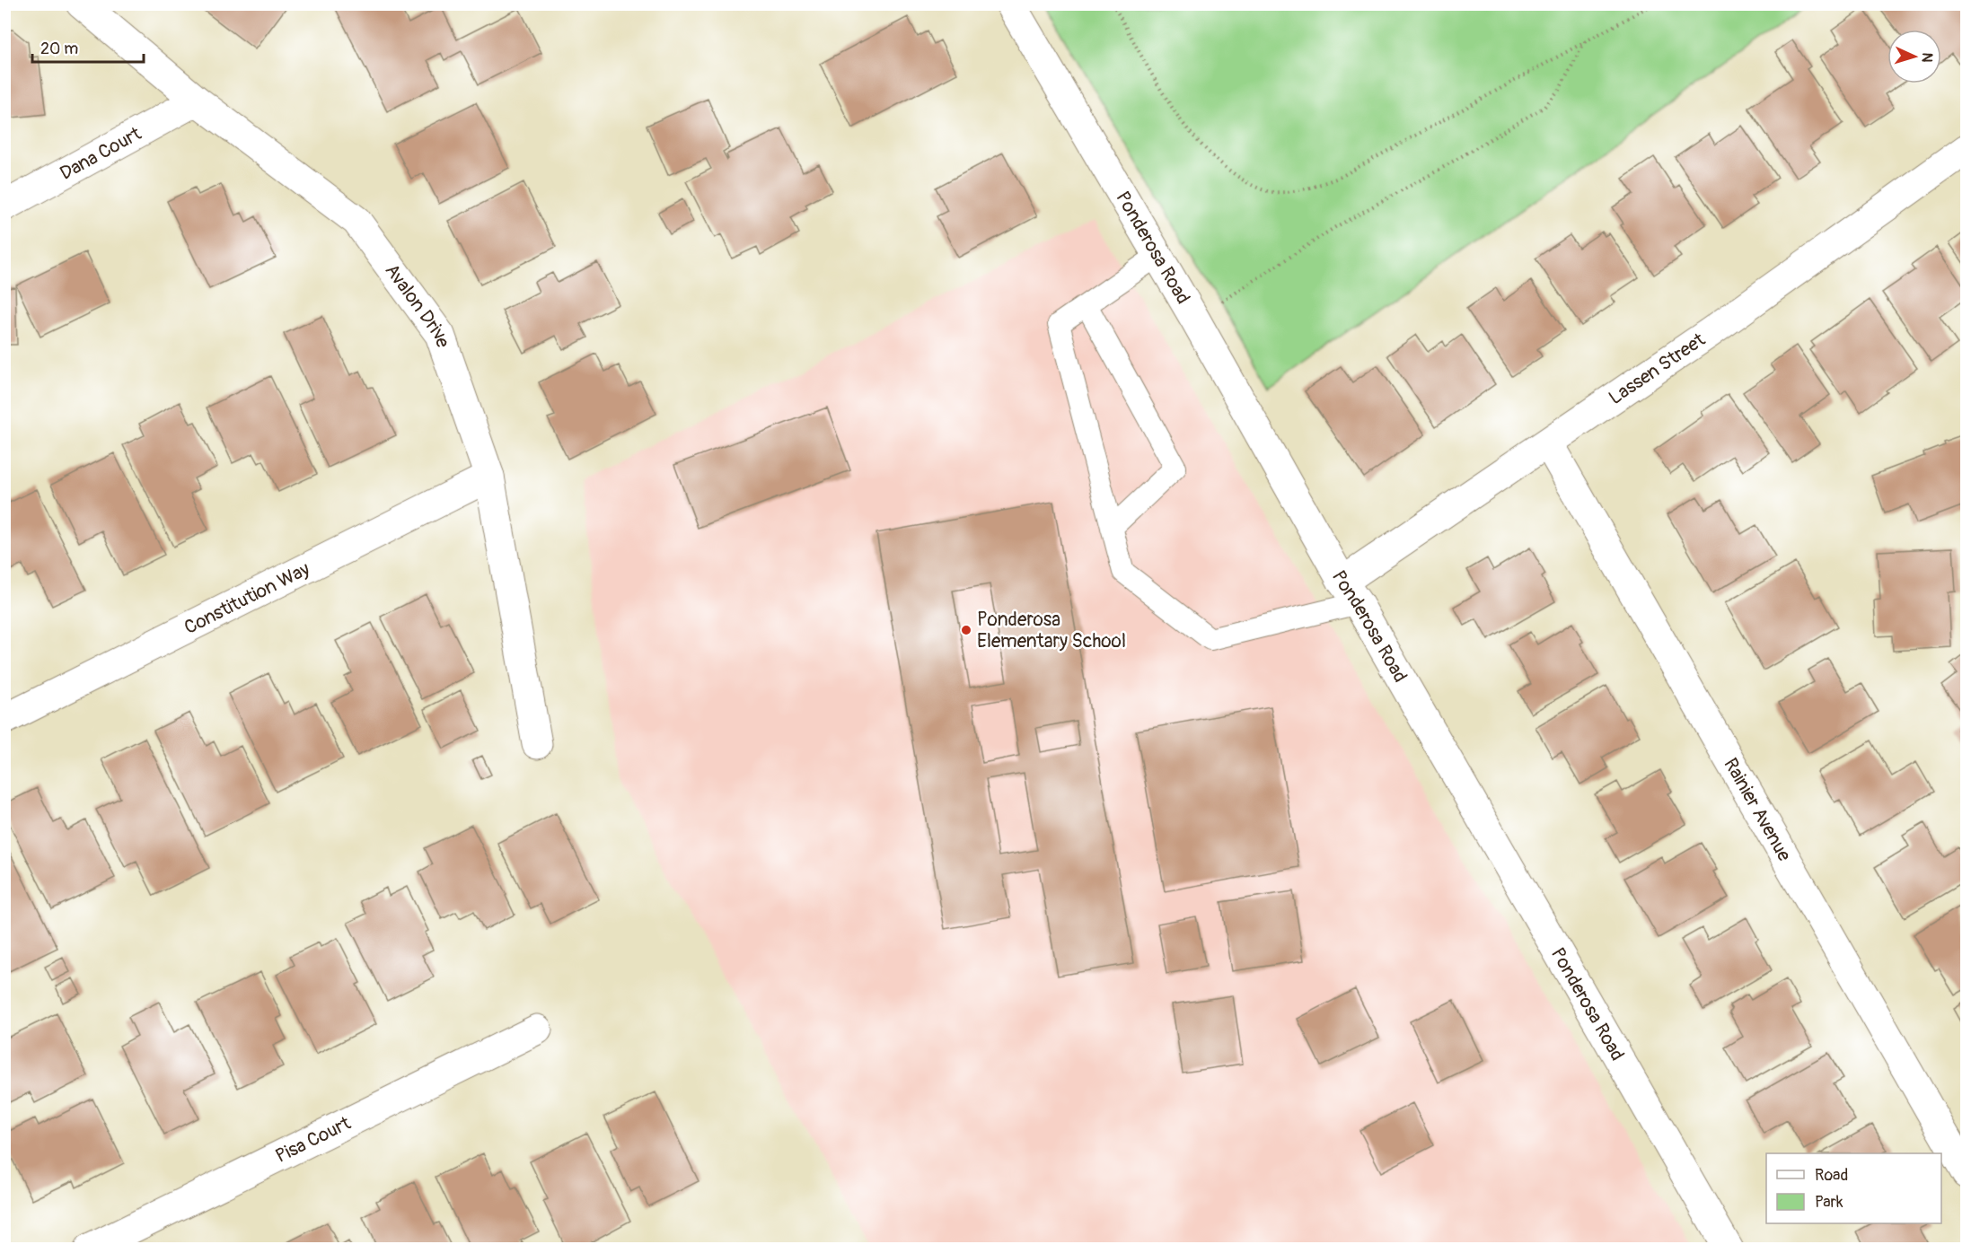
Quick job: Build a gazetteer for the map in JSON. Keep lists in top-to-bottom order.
{
  "streets": {
    "street": [
      "Dana Court",
      "Ponderosa Road",
      "Avalon Drive",
      "Lassen Street",
      "Constitution Way",
      "Rainier Avenue",
      "Pisa Court"
    ]
  },
  "crossings": [
    ["Dana Court", "Avalon Drive"],
    ["Ponderosa Road", "Lassen Street"],
    ["Avalon Drive", "Constitution Way"],
    ["Lassen Street", "Rainier Avenue"]
  ],
  "places": ["Ponderosa Elementary School"],
  "legend": ["Road", "Park"],
  "scale_bar": "20 m",
  "north": "right"
}
